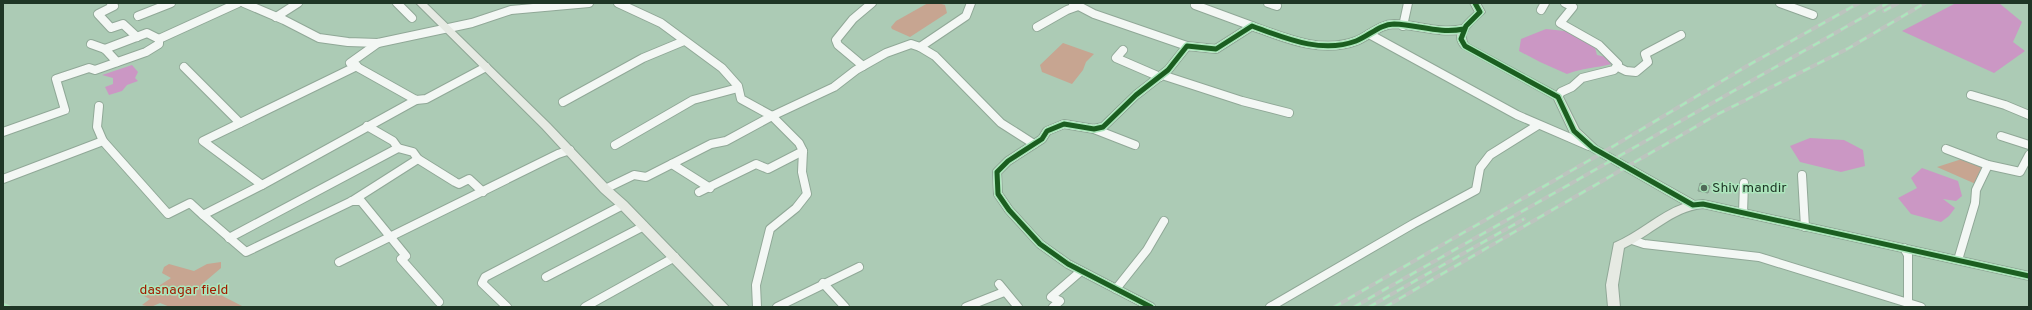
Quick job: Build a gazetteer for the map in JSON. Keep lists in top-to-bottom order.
{
  "parks": ["dasnagar field"],
  "places": ["Shiv mandir"]
}
